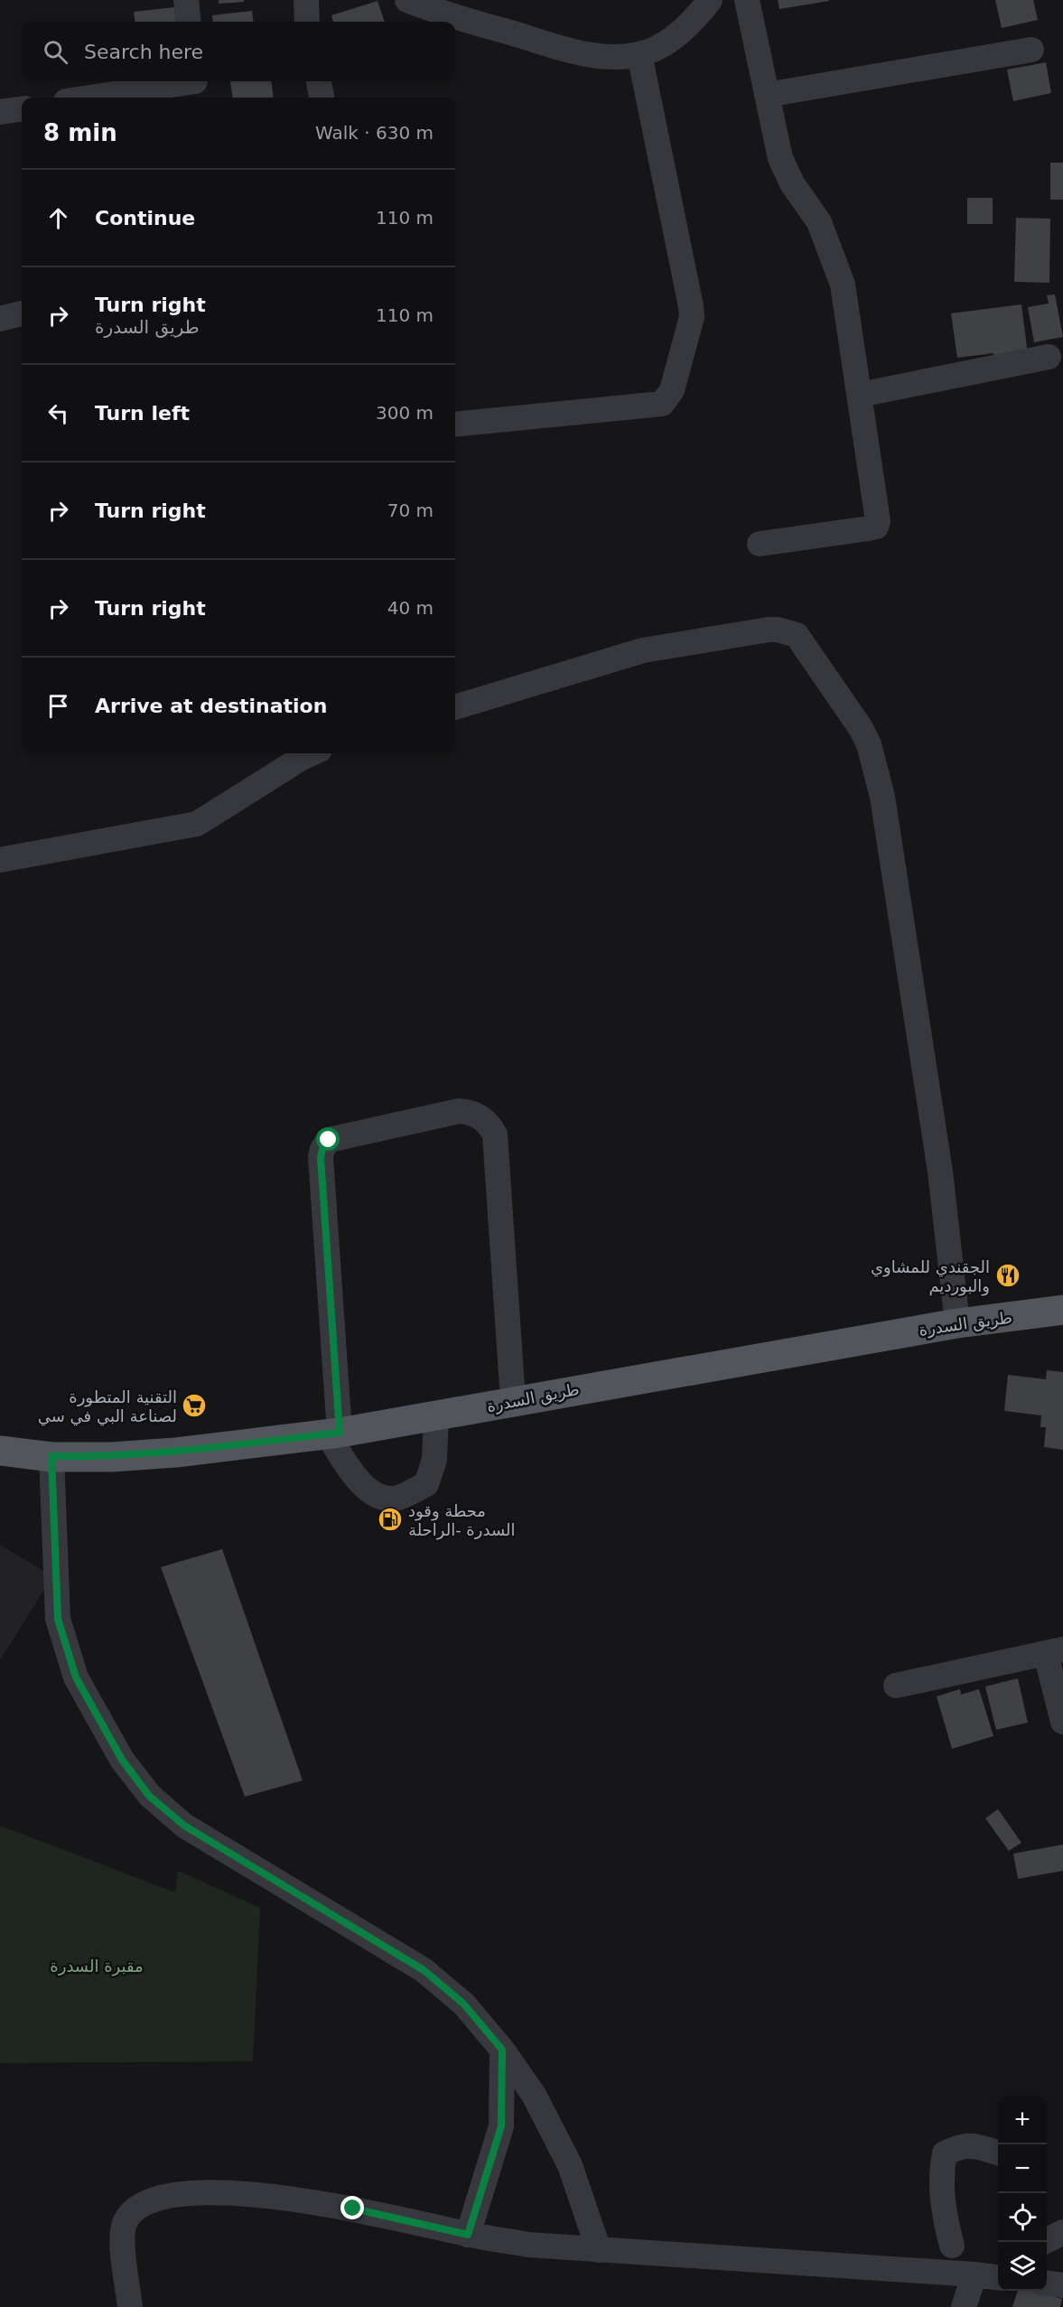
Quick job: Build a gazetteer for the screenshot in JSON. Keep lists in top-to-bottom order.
{
  "streets": {
    "main road": ["طريق السدرة"]
  },
  "parks": ["مقبرة السدرة"],
  "places": {
    "restaurant": ["الجقندي للمشاوي والبورديم"],
    "supermarket": ["التقنية المتطورة لصناعة البي في سي"],
    "fuel station": ["محطة وقود السدرة -الراحلة"]
  },
  "page": {
    "search": "Search here",
    "heading": ["8 min", "Walk · 630 m"],
    "list": [
      ["Continue", "110 m"],
      ["Turn right", "طريق السدرة", "110 m"],
      ["Turn left", "300 m"],
      ["Turn right", "70 m"],
      ["Turn right", "40 m"],
      "Arrive at destination"
    ],
    "map_buttons": ["+", "−"]
  }
}
